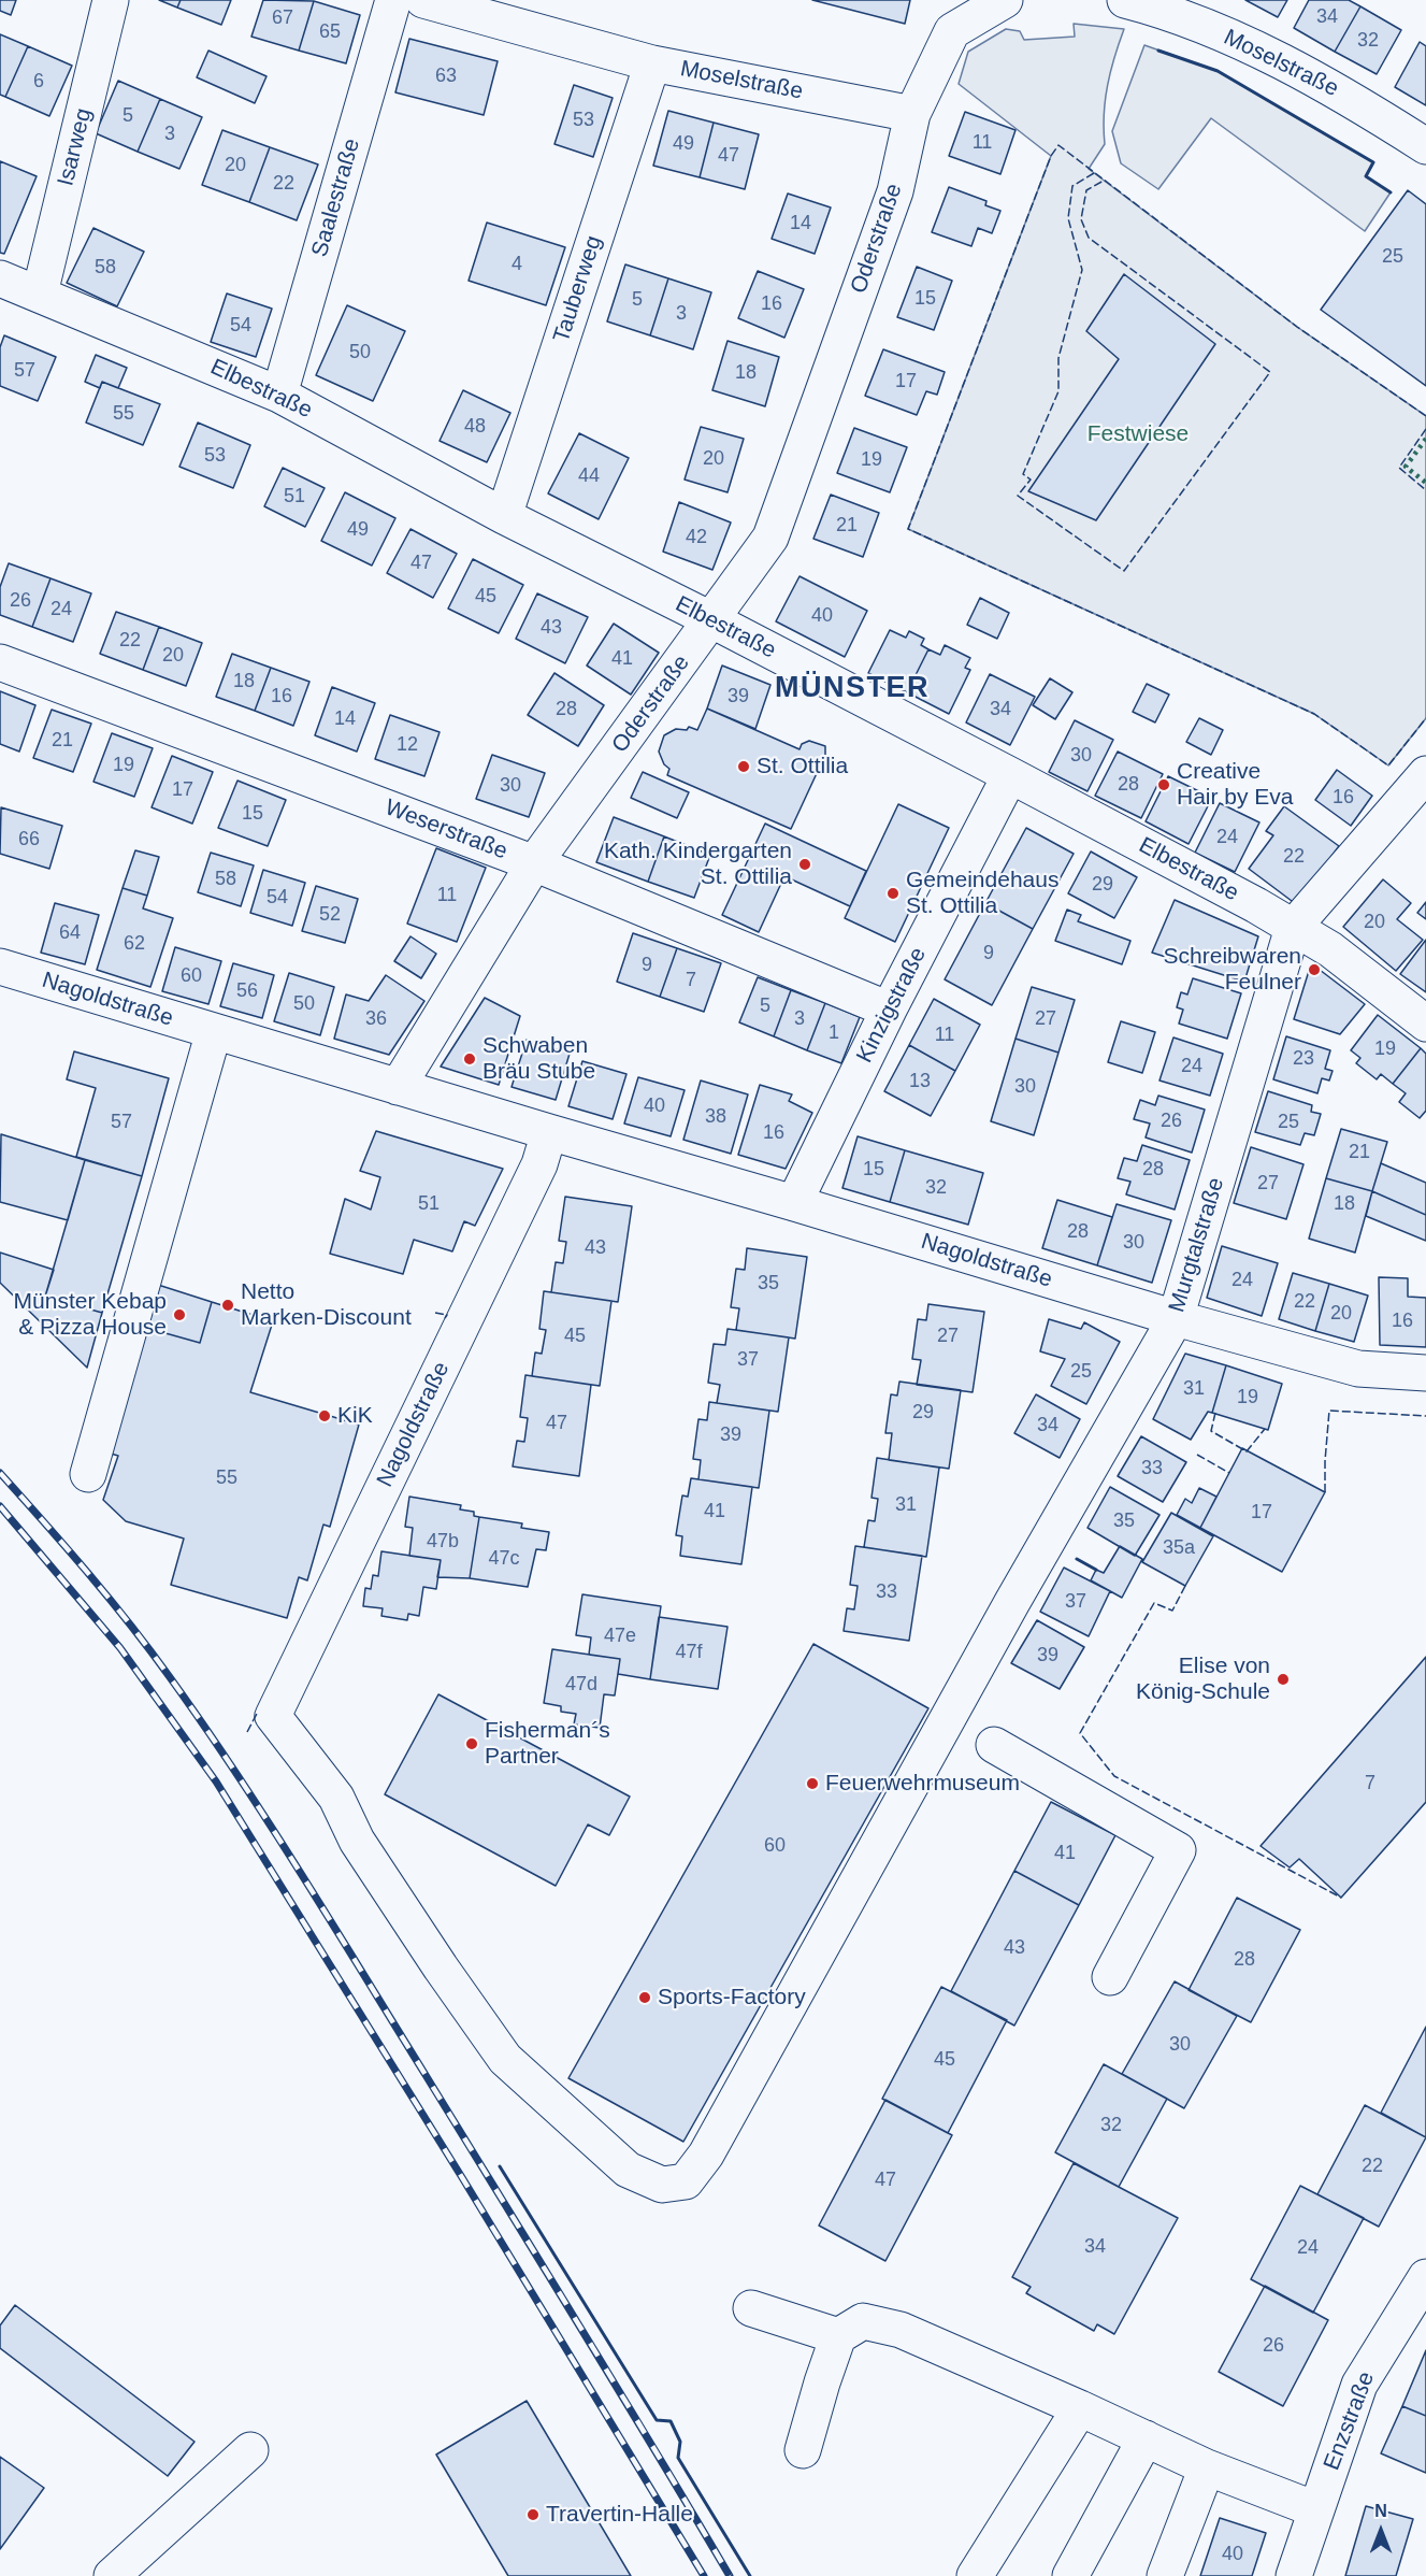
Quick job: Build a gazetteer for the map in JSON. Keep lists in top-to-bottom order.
{
  "streets": {
    "street": [
      "Moselstraße",
      "Isarweg",
      "Saalestraße",
      "Oderstraße",
      "Tauberweg",
      "Elbestraße",
      "Weserstraße",
      "Nagoldstraße",
      "Kinzigstraße",
      "Murgtalstraße",
      "Enzstraße"
    ]
  },
  "crossings": [
    ["Moselstraße", "Oderstraße"],
    ["Moselstraße", "Tauberweg"],
    ["Isarweg", "Elbestraße"],
    ["Saalestraße", "Elbestraße"],
    ["Oderstraße", "Elbestraße"],
    ["Oderstraße", "Weserstraße"],
    ["Oderstraße", "Nagoldstraße"],
    ["Tauberweg", "Elbestraße"],
    ["Elbestraße", "Kinzigstraße"],
    ["Elbestraße", "Murgtalstraße"],
    ["Weserstraße", "Kinzigstraße"],
    ["Nagoldstraße", "Kinzigstraße"],
    ["Nagoldstraße", "Murgtalstraße"]
  ],
  "districts": ["MÜNSTER"],
  "parks": ["Festwiese"],
  "places": [
    "St. Ottilia",
    "Creative Hair by Eva",
    "Kath. Kindergarten St. Ottilia",
    "Gemeindehaus St. Ottilia",
    "Schreibwaren Feulner",
    "Schwaben Bräu Stube",
    "Netto Marken-Discount",
    "Münster Kebap & Pizza House",
    "KiK",
    "Elise von König-Schule",
    "Fisherman´s Partner",
    "Feuerwehrmuseum",
    "Sports-Factory",
    "Travertin-Halle"
  ],
  "house_numbers": [
    "34",
    "67",
    "65",
    "32",
    "63",
    "6",
    "5",
    "53",
    "3",
    "11",
    "49",
    "47",
    "20",
    "22",
    "14",
    "25",
    "4",
    "58",
    "15",
    "5",
    "16",
    "3",
    "54",
    "50",
    "57",
    "18",
    "17",
    "55",
    "48",
    "53",
    "20",
    "19",
    "44",
    "51",
    "21",
    "49",
    "42",
    "47",
    "45",
    "26",
    "24",
    "40",
    "43",
    "22",
    "20",
    "41",
    "18",
    "16",
    "39",
    "28",
    "34",
    "14",
    "21",
    "12",
    "30",
    "19",
    "28",
    "30",
    "17",
    "16",
    "15",
    "24",
    "66",
    "22",
    "58",
    "29",
    "11",
    "54",
    "52",
    "20",
    "64",
    "62",
    "9",
    "9",
    "60",
    "7",
    "56",
    "50",
    "5",
    "36",
    "3",
    "27",
    "1",
    "11",
    "19",
    "23",
    "24",
    "13",
    "30",
    "40",
    "38",
    "26",
    "57",
    "25",
    "16",
    "21",
    "15",
    "28",
    "27",
    "32",
    "51",
    "18",
    "28",
    "30",
    "43",
    "24",
    "35",
    "22",
    "20",
    "16",
    "45",
    "27",
    "37",
    "25",
    "31",
    "19",
    "29",
    "47",
    "34",
    "39",
    "33",
    "55",
    "31",
    "41",
    "17",
    "35",
    "47b",
    "35a",
    "47c",
    "33",
    "37",
    "47e",
    "47f",
    "39",
    "47d",
    "7",
    "60",
    "41",
    "43",
    "28",
    "30",
    "45",
    "32",
    "22",
    "47",
    "34",
    "24",
    "26",
    "40"
  ],
  "north": "top"
}
